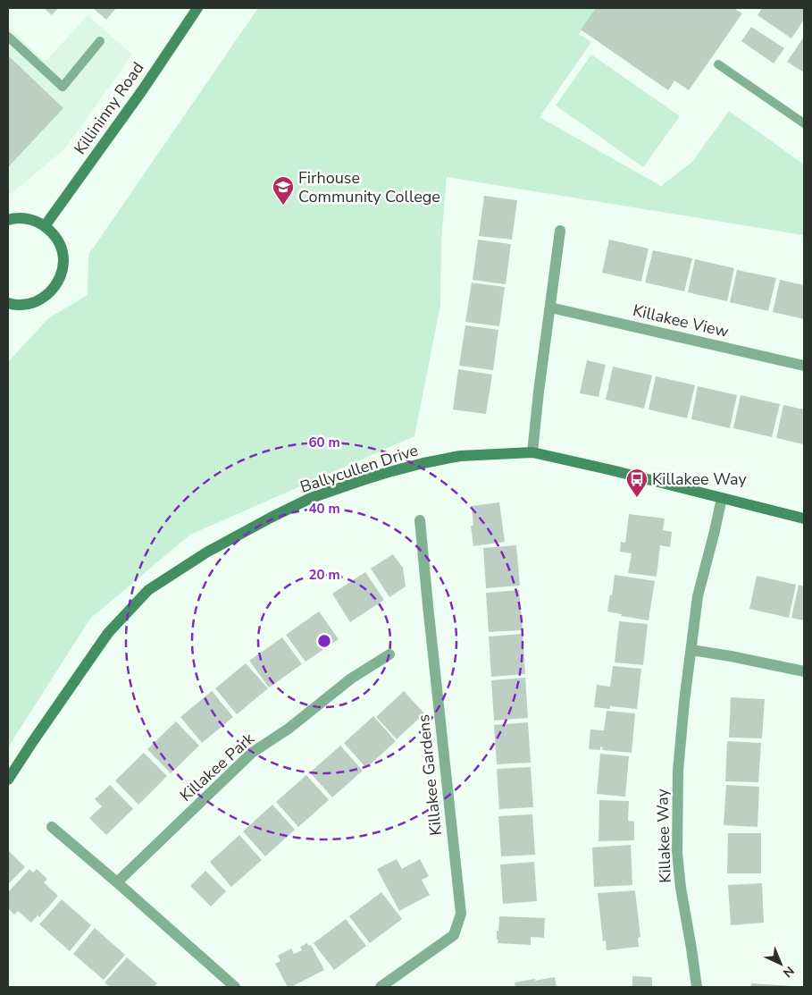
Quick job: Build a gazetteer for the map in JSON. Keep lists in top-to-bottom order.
{
  "streets": {
    "street": [
      "Killininny Road",
      "Killakee View",
      "Ballycullen Drive",
      "Killakee Park",
      "Killakee Gardens",
      "Killakee Way"
    ]
  },
  "crossings": [
    ["Ballycullen Drive", "Killakee Way"]
  ],
  "places": {
    "school or university": ["Firhouse Community College"],
    "bus stop": ["Killakee Way"]
  },
  "north": "bottom right",
  "rings": ["60 m", "40 m", "20 m"]
}
